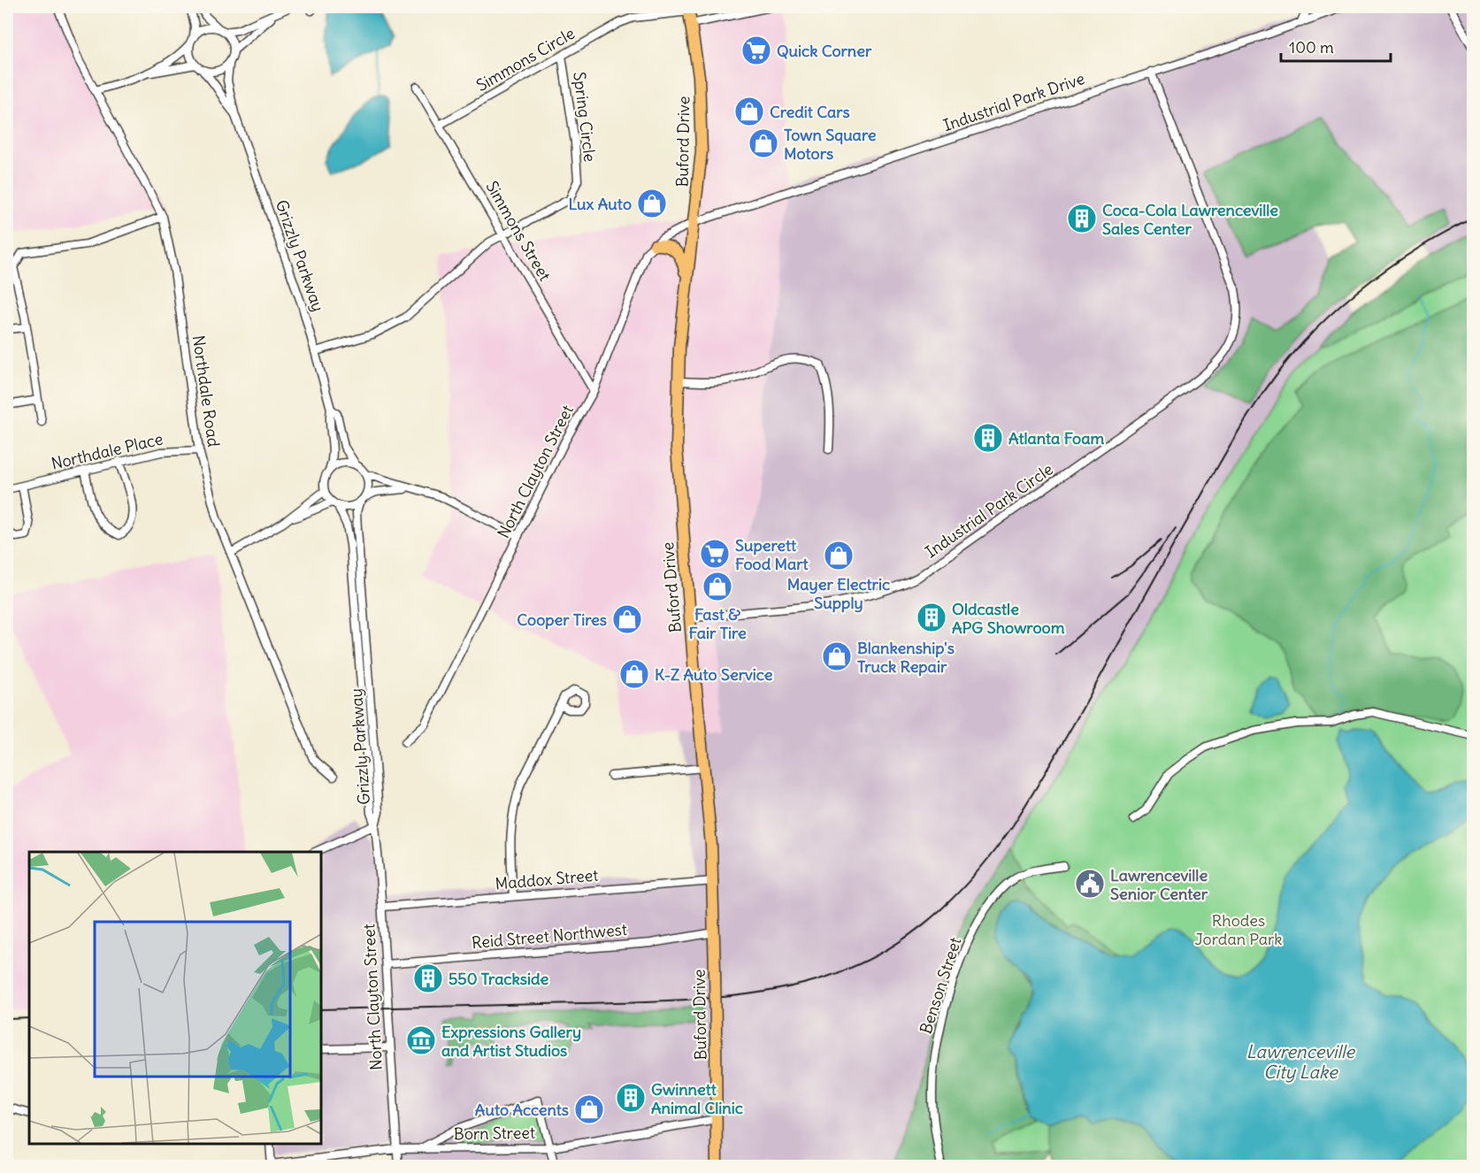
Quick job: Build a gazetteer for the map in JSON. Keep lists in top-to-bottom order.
{
  "streets": {
    "highway": ["Buford Drive"],
    "street": [
      "Simmons Circle",
      "Industrial Park Drive",
      "Spring Circle",
      "Simmons Street",
      "Grizzly Parkway",
      "Northdale Road",
      "Northdale Place",
      "North Clayton Street",
      "Industrial Park Circle",
      "Maddox Street",
      "Reid Street Northwest",
      "Benson Street",
      "Born Street"
    ]
  },
  "crossings": [
    ["Simmons Circle", "Spring Circle"],
    ["Simmons Circle", "Buford Drive"],
    ["Simmons Circle", "Simmons Street"],
    ["Industrial Park Drive", "Buford Drive"],
    ["Industrial Park Drive", "North Clayton Street"],
    ["Industrial Park Drive", "Industrial Park Circle"],
    ["Spring Circle", "Simmons Street"],
    ["Spring Circle", "Grizzly Parkway"],
    ["Buford Drive", "North Clayton Street"],
    ["Buford Drive", "Industrial Park Circle"],
    ["Buford Drive", "Maddox Street"],
    ["Buford Drive", "Reid Street Northwest"],
    ["Buford Drive", "Born Street"],
    ["Simmons Street", "North Clayton Street"],
    ["Grizzly Parkway", "North Clayton Street"],
    ["Northdale Road", "Northdale Place"],
    ["North Clayton Street", "Maddox Street"],
    ["North Clayton Street", "Reid Street Northwest"],
    ["North Clayton Street", "Born Street"]
  ],
  "water": ["Lawrenceville City Lake"],
  "parks": ["Rhodes Jordan Park"],
  "places": {
    "supermarket": ["Quick Corner", "Superett Food Mart"],
    "shop": [
      "Credit Cars",
      "Town Square Motors",
      "Lux Auto",
      "Mayer Electric Supply",
      "Fast & Fair Tire",
      "Cooper Tires",
      "Blankenship's Truck Repair",
      "K-Z Auto Service",
      "Auto Accents"
    ],
    "building": [
      "Coca-Cola Lawrenceville Sales Center",
      "Atlanta Foam",
      "Oldcastle APG Showroom",
      "550 Trackside",
      "Gwinnett Animal Clinic"
    ],
    "public building": ["Lawrenceville Senior Center"],
    "museum": ["Expressions Gallery and Artist Studios"]
  },
  "scale_bar": "100 m"
}
